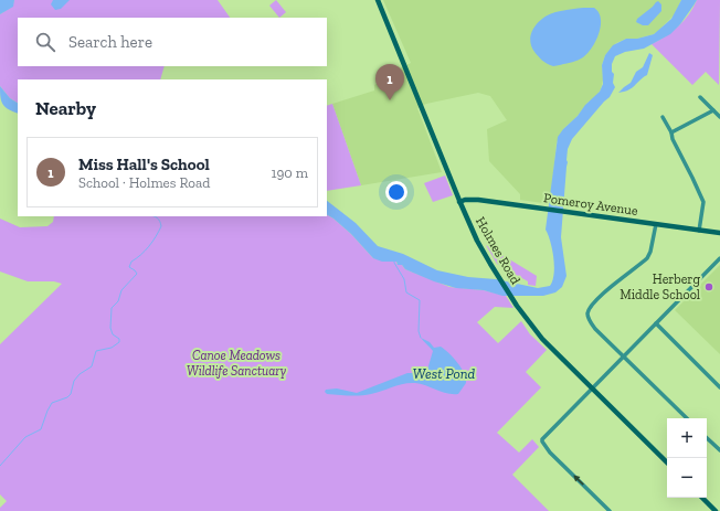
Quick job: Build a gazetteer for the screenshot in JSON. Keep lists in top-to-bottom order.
{
  "streets": {
    "street": ["Pomeroy Avenue", "Holmes Road"]
  },
  "crossings": [
    ["Pomeroy Avenue", "Holmes Road"]
  ],
  "water": ["West Pond"],
  "parks": ["Canoe Meadows Wildlife Sanctuary"],
  "places": ["Herberg Middle School"],
  "page": {
    "search": "Search here",
    "pins": "1",
    "heading": "Nearby",
    "list": [
      {
        "mark": "1",
        "name": "Miss Hall's School",
        "note": "School · Holmes Road",
        "value": "190 m"
      }
    ],
    "map_buttons": ["+", "−"]
  }
}
